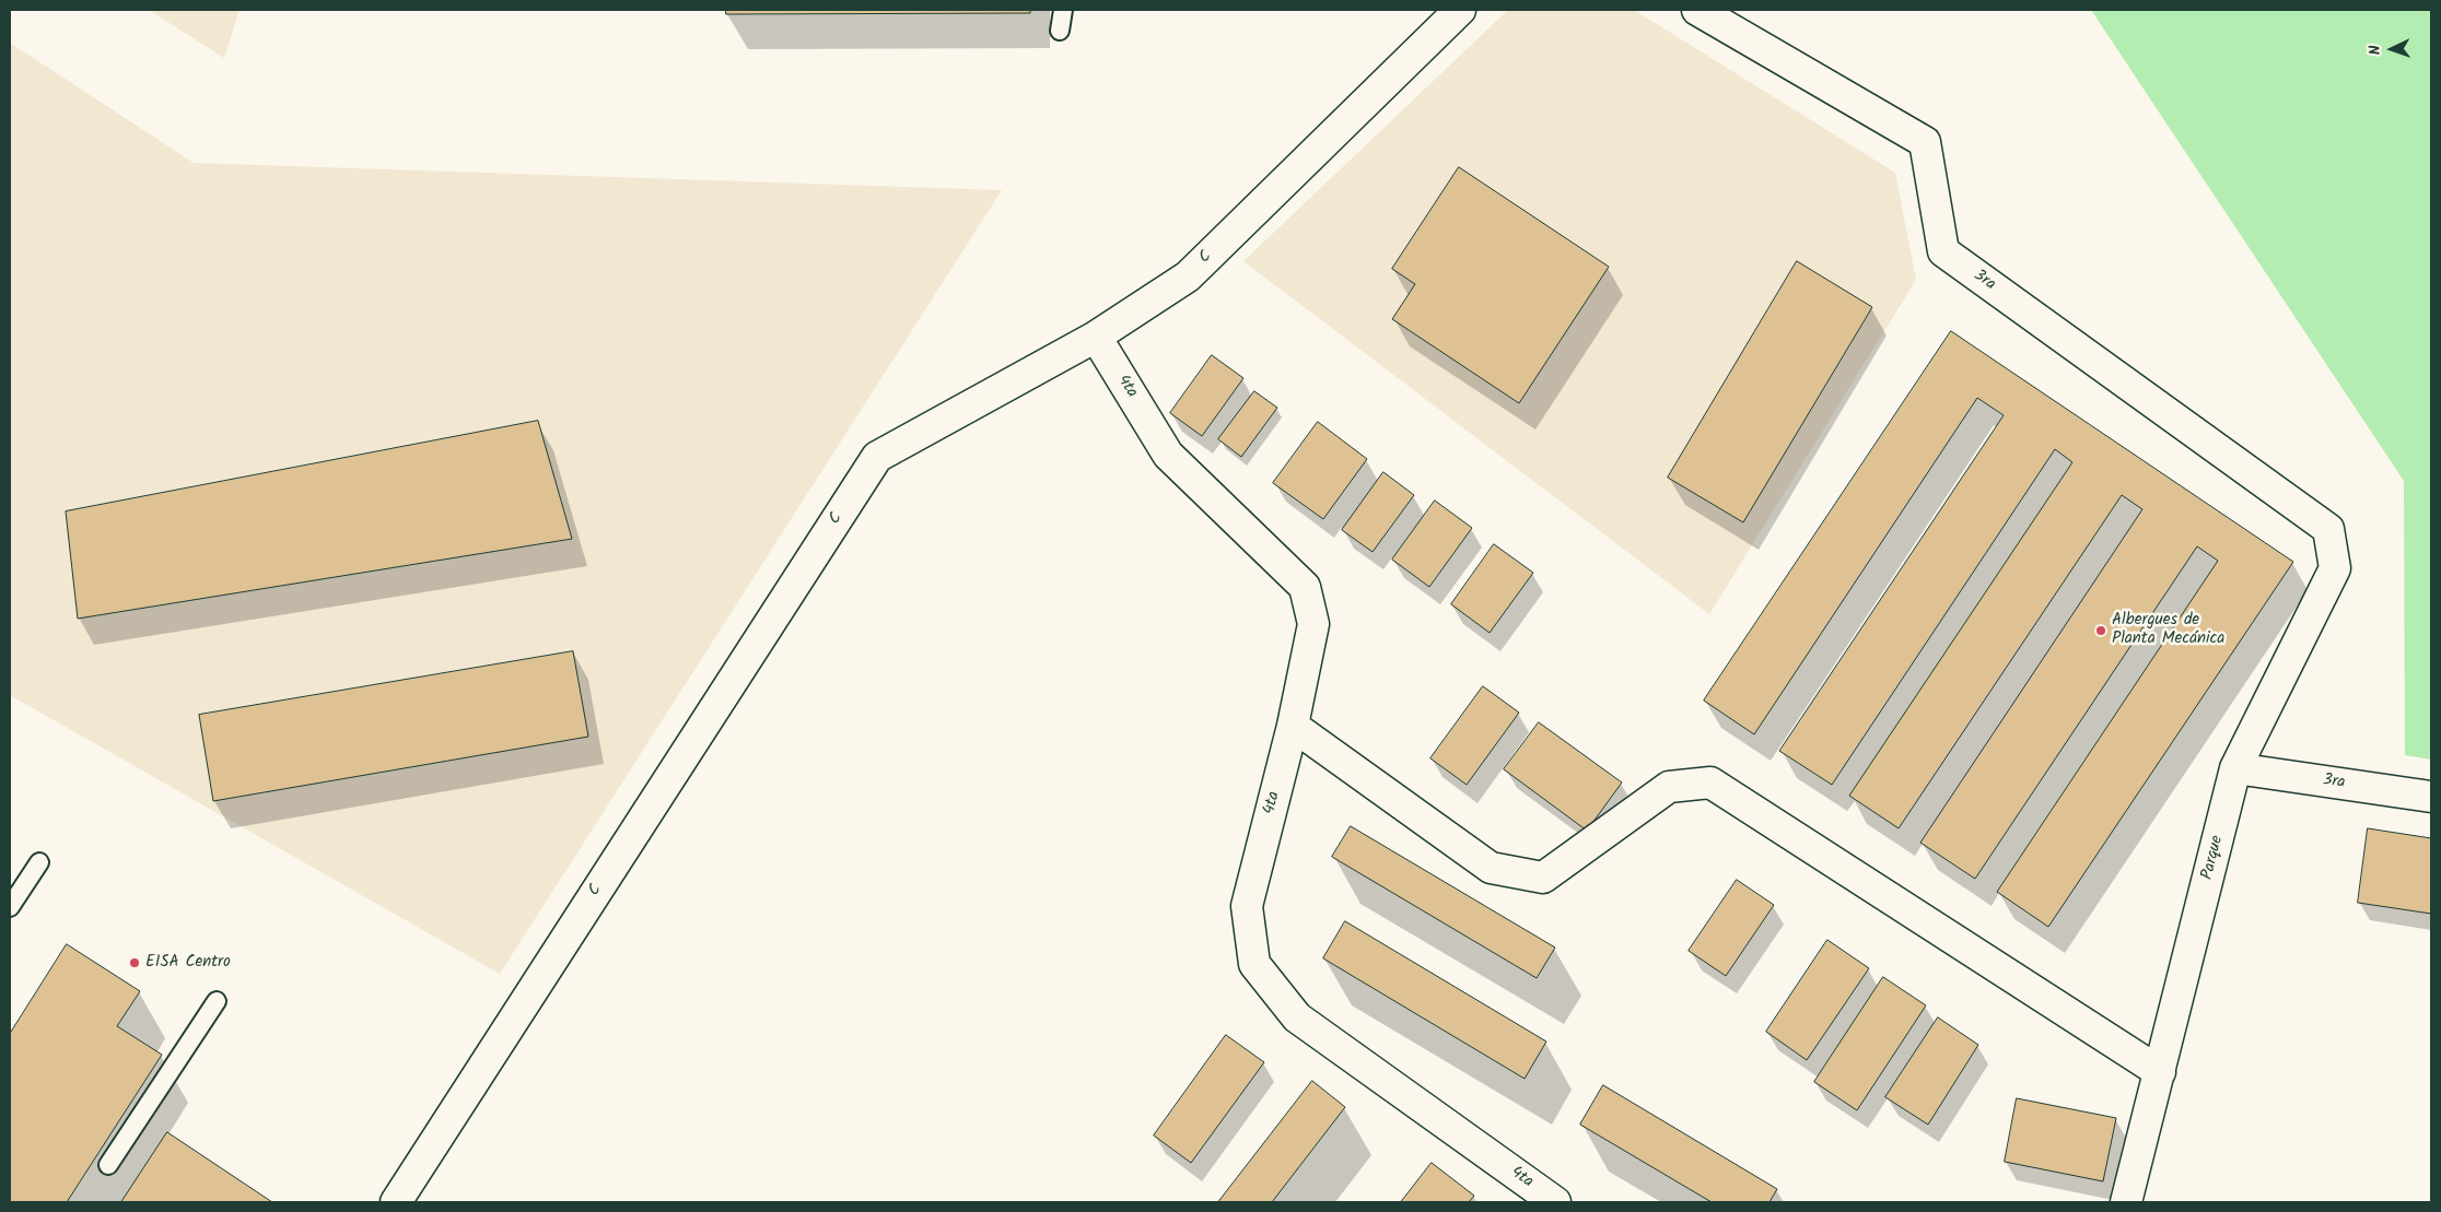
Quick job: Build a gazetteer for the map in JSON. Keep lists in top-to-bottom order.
{
  "streets": {
    "street": [
      "C",
      "3ra",
      "4ta",
      "Parque"
    ]
  },
  "crossings": [
    ["C", "4ta"],
    ["3ra", "Parque"]
  ],
  "places": ["Albergues de Planta Mecánica", "EISA Centro"],
  "north": "left"
}
